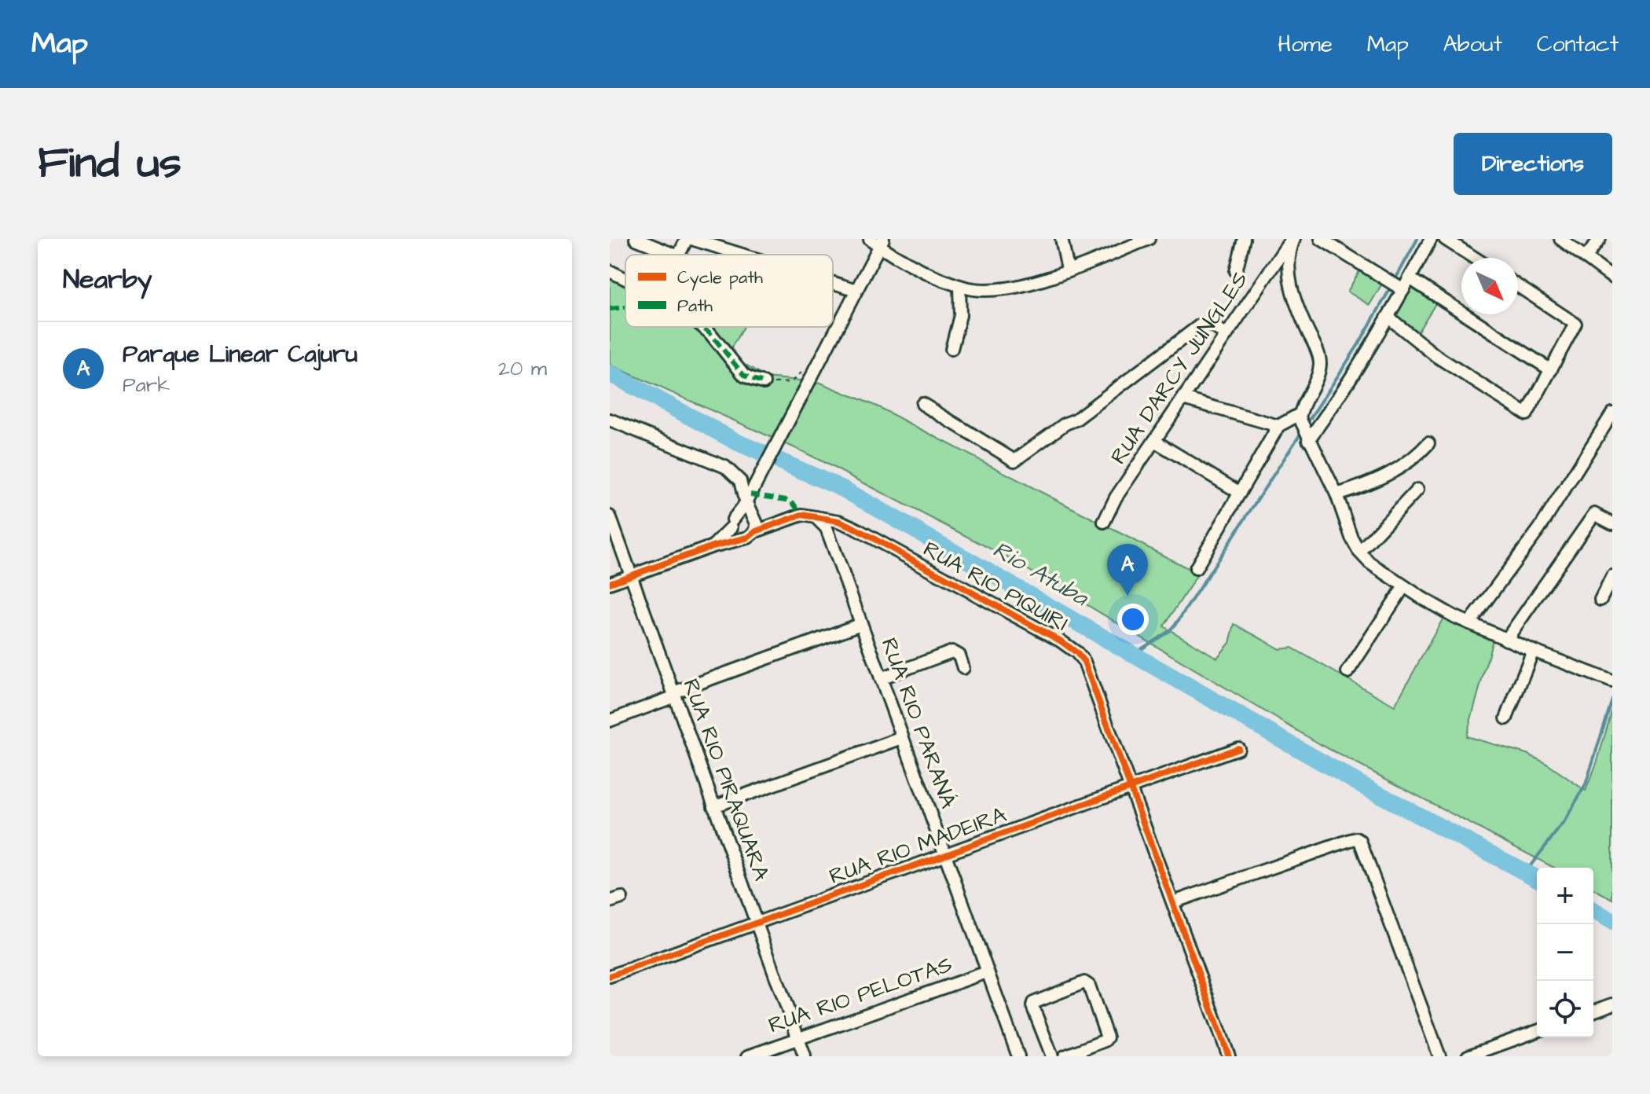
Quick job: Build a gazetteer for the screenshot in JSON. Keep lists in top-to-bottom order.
{
  "streets": {
    "street": [
      "RUA DARCY JUNGLES",
      "RUA RIO PIQUIRI",
      "RUA RIO PARANÁ",
      "RUA RIO PIRAQUARA",
      "RUA RIO MADEIRA",
      "RUA RIO PELOTAS"
    ]
  },
  "crossings": [
    ["RUA RIO PIQUIRI", "RUA RIO PARANÁ"],
    ["RUA RIO PIQUIRI", "RUA RIO MADEIRA"],
    ["RUA RIO PARANÁ", "RUA RIO MADEIRA"],
    ["RUA RIO PARANÁ", "RUA RIO PELOTAS"],
    ["RUA RIO PIRAQUARA", "RUA RIO MADEIRA"],
    ["RUA RIO PIRAQUARA", "RUA RIO PELOTAS"]
  ],
  "water": ["Rio Atuba"],
  "legend": ["Cycle path", "Path"],
  "north": "bottom right",
  "page": {
    "header": "Map",
    "nav": [
      "Home",
      "Map",
      "About",
      "Contact"
    ],
    "title": "Find us",
    "buttons": "Directions",
    "heading": "Nearby",
    "list": [
      {
        "mark": "A",
        "name": "Parque Linear Cajuru",
        "note": "Park",
        "value": "20 m"
      }
    ],
    "pins": "A",
    "map_buttons": ["+", "−"]
  }
}
